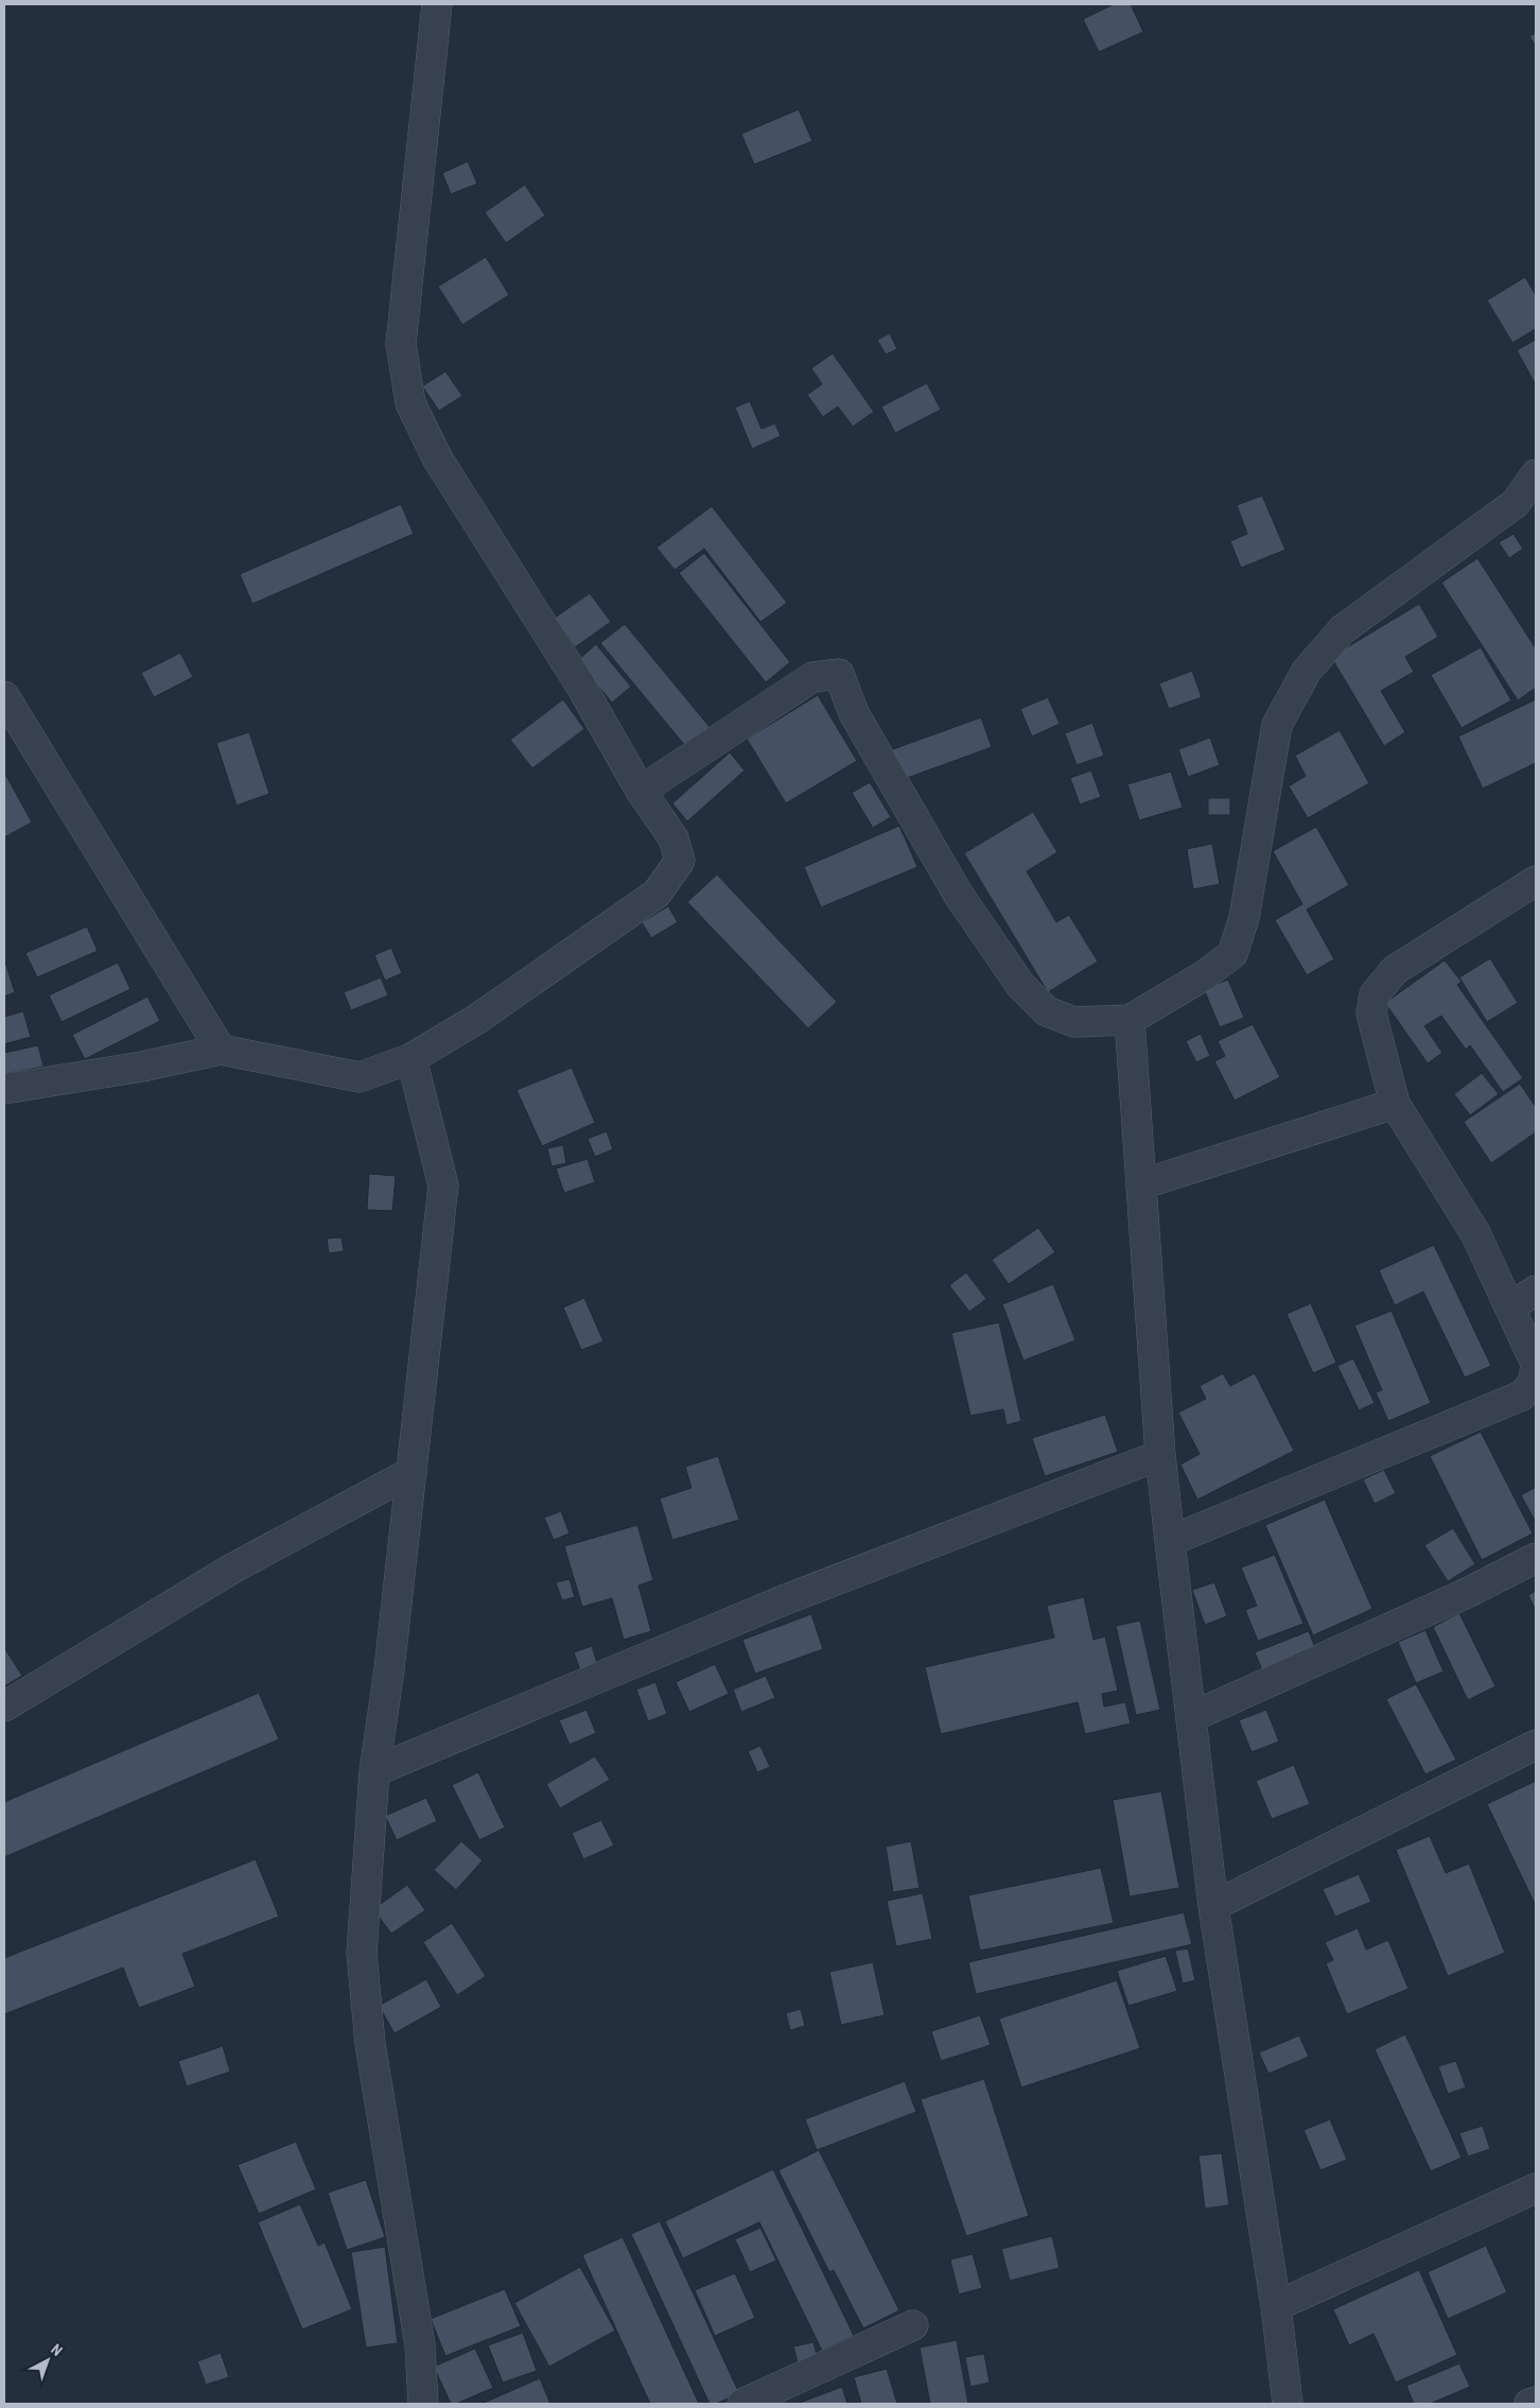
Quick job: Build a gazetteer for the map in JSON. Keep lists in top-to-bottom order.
{
  "north": "top right"
}
